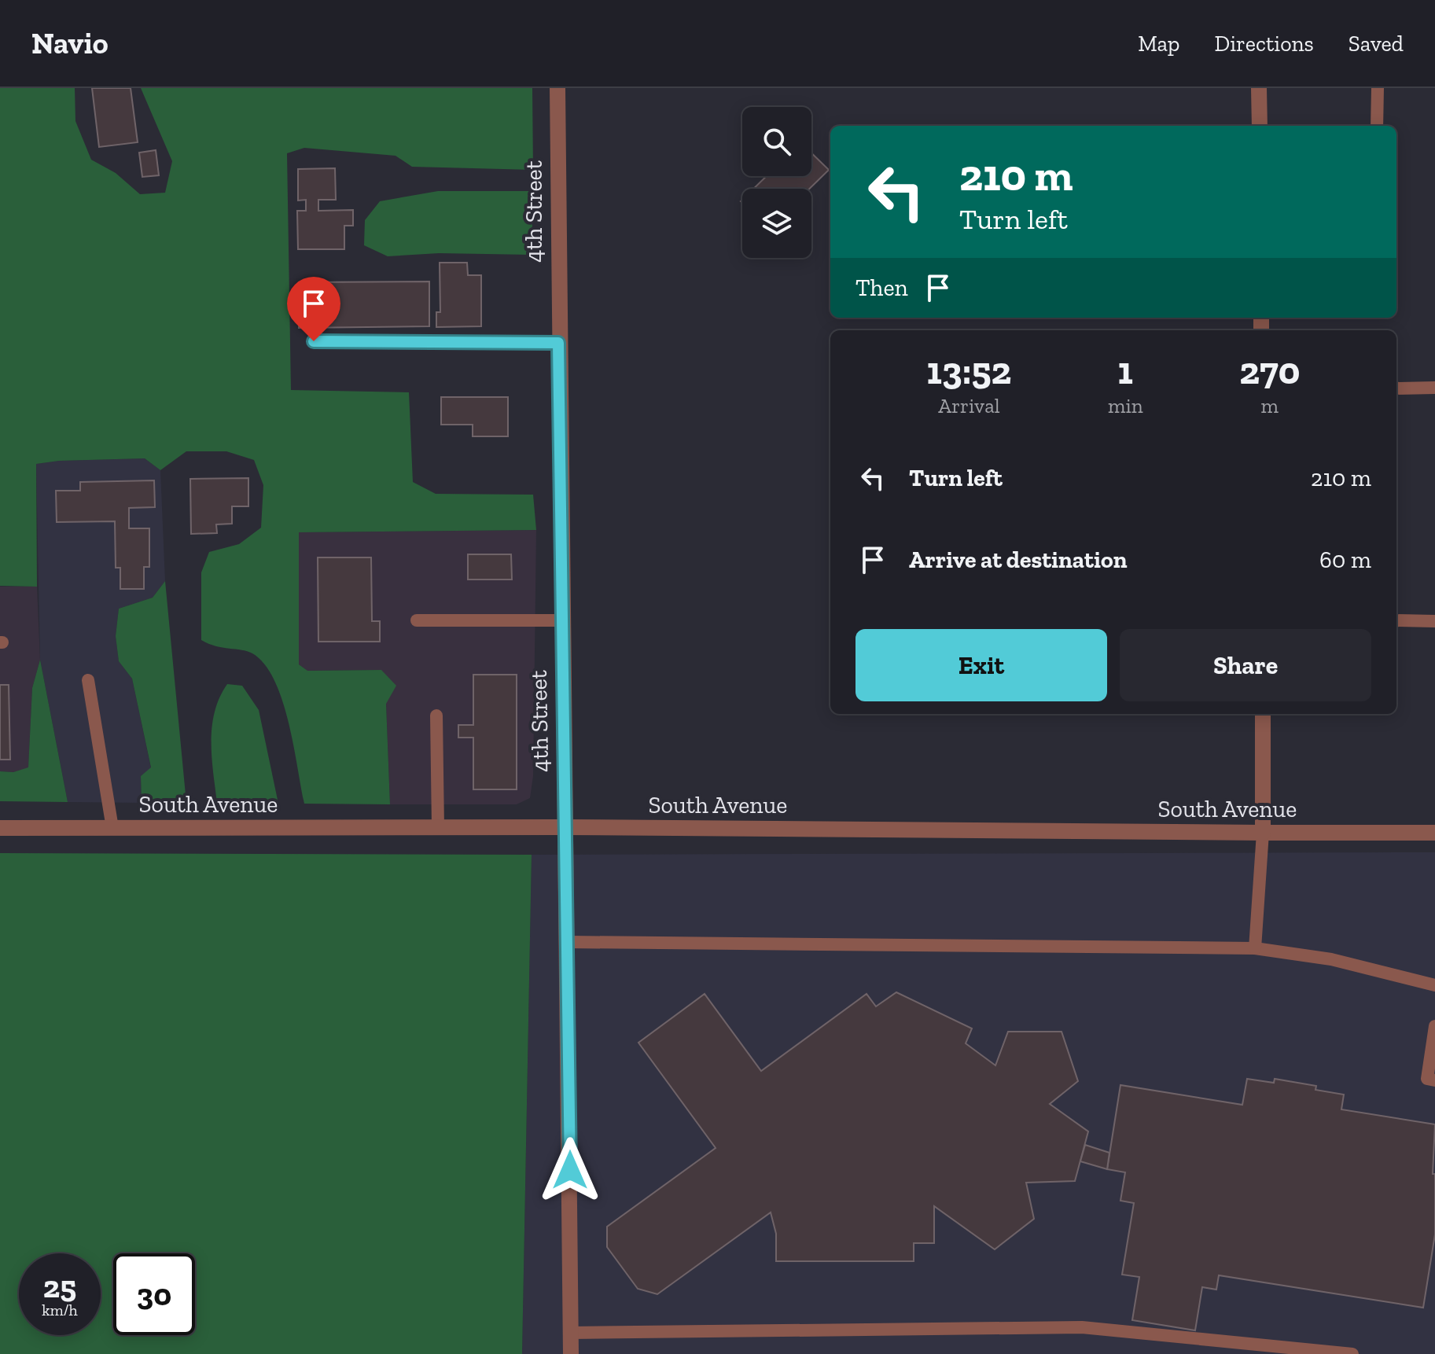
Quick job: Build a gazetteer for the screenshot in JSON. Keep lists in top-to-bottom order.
{
  "streets": {
    "street": ["4th Street", "South Avenue"]
  },
  "crossings": [
    ["4th Street", "South Avenue"]
  ],
  "page": {
    "header": "Navio",
    "nav": ["Map", "Directions", "Saved"],
    "turn": ["210 m", "Turn left"],
    "then": "Then",
    "eta": [
      "13:52",
      "Arrival",
      "1",
      "min",
      "270",
      "m"
    ],
    "list": [
      {
        "name": "Turn left",
        "value": "210 m"
      },
      {
        "name": "Arrive at destination",
        "value": "60 m"
      }
    ],
    "buttons": ["Exit", "Share"],
    "speed": "25 km/h",
    "limit": "30"
  }
}
